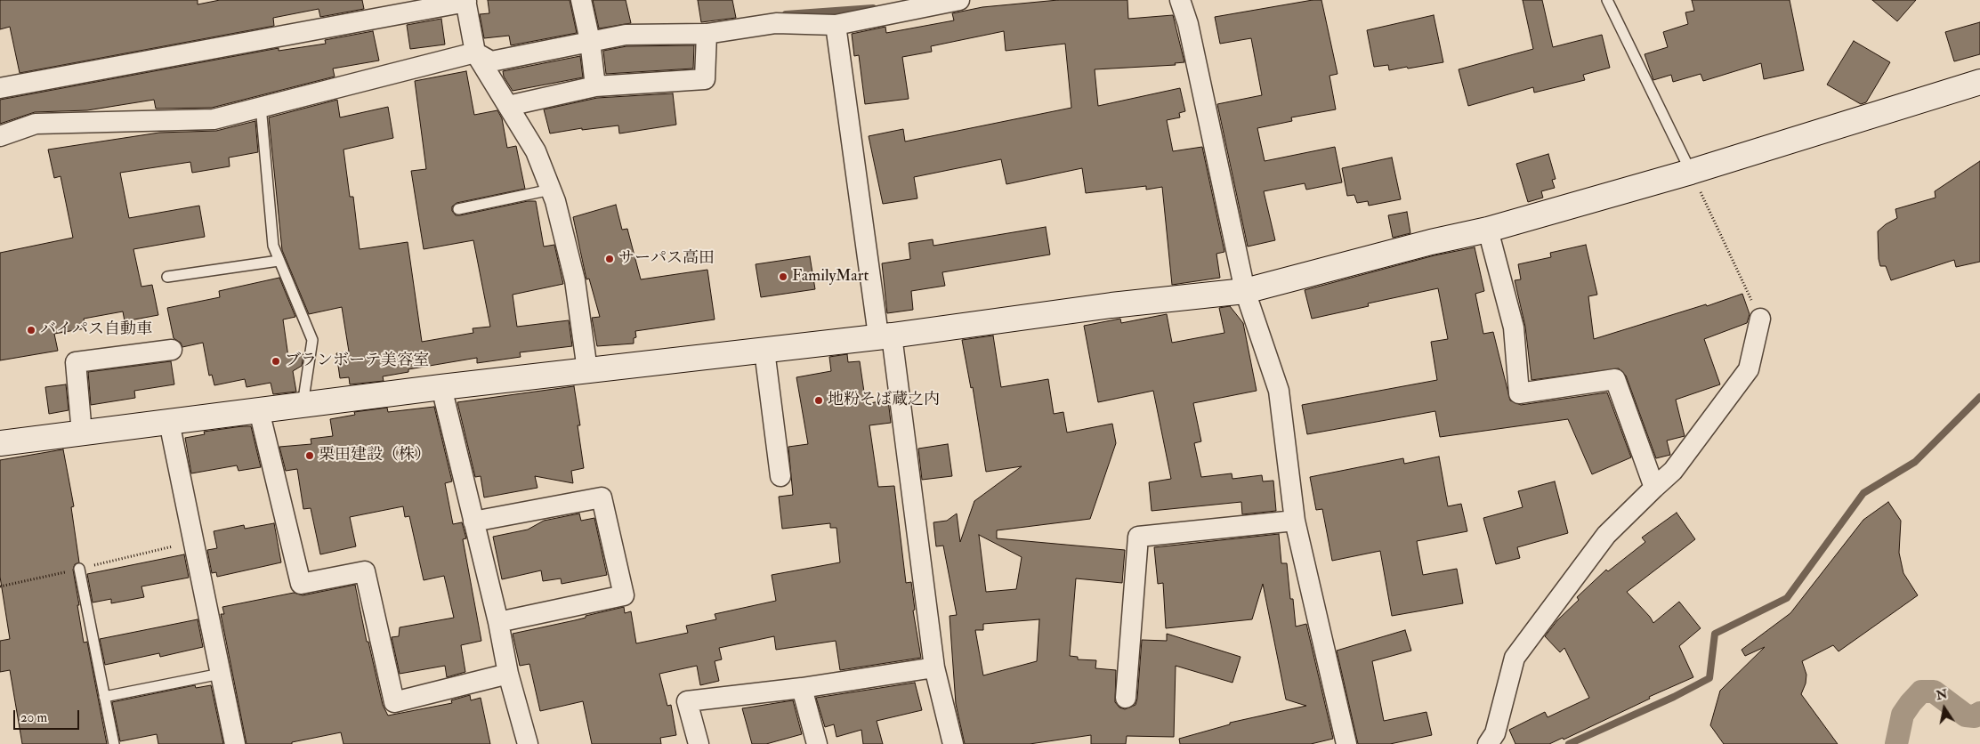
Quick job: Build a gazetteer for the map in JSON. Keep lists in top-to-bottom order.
{
  "places": [
    "サーパス高田",
    "FamilyMart",
    "バイパス自動車",
    "ブランボーテ美容室",
    "地粉そば蔵之内",
    "栗田建設（株）"
  ],
  "scale_bar": "20 m",
  "north": "top"
}
